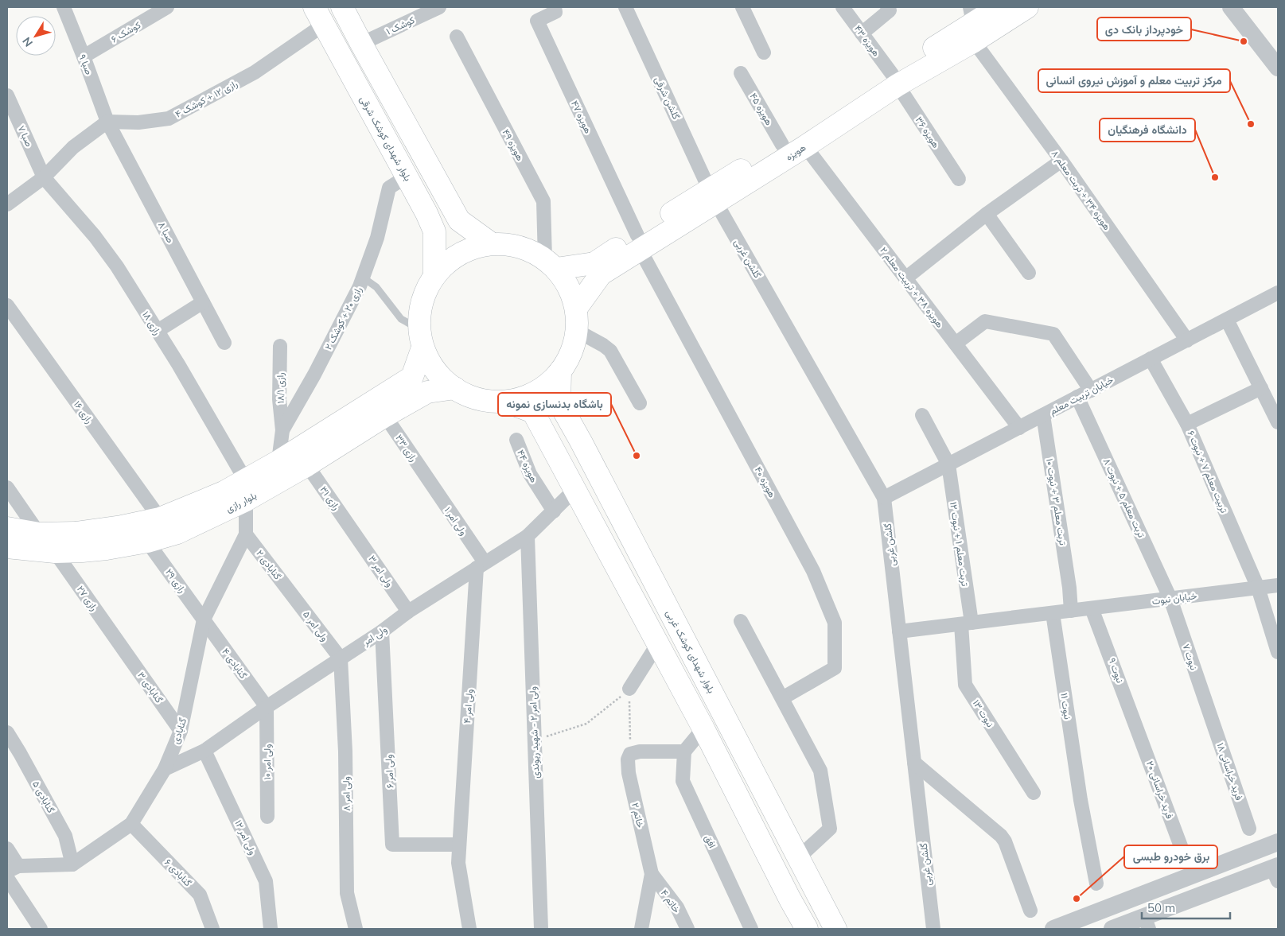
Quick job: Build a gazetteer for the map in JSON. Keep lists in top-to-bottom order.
{
  "streets": {
    "main road": [
      "بلوار شهدای کوشک شرقی",
      "هویزه",
      "بلوار رازی",
      "بلوار شهدای کوشک غربی"
    ],
    "street": [
      "کوشک ۱",
      "کوشک ۶",
      "هویزه ۴۳",
      "صبا ۹",
      "گلشن شرقی",
      "رازی ۱۲ + کوشک ۴",
      "هویزه ۴۵",
      "هویزه ۴۷",
      "هویزه ۳۶",
      "صبا ۷",
      "هویزه ۴۹",
      "هویزه ۳۴ + تربت معلم ۸",
      "صبا ۸",
      "گلشن غربی",
      "هویزه ۳۸ + تربیت معلم ۲",
      "رازی ۲۰ + کوشک ۲",
      "رازی ۱۸",
      "رازی ۱۸/۱",
      "خیایان تربیت معلم",
      "رازی ۱۶",
      "رازی ۳۳",
      "هویزه ۴۴",
      "تربیت معلم ۷ + نبوت ۶",
      "هویزه ۴۰",
      "رازی ۳۱",
      "تربت معلم ۵ + نبوت ۸",
      "تربت معلم ۳ + نبوت ۱۰",
      "ولی امر ۱",
      "تربت معلم ۱ + نبوت ۱۲",
      "گنابادی ۲",
      "ولی امر ۳",
      "رازی ۲۹",
      "رازی ۲۷",
      "خیابان نبوت",
      "ولی امر ۵",
      "ولی امر",
      "نبوت ۷",
      "گنابادی ۴",
      "نبوت ۹",
      "گنابادی ۳",
      "ولی امر ۴",
      "نبوت ۱۱",
      "نبوت ۱۳",
      "گنابادی",
      "ولی امر ۲ - شهید ریوندی",
      "ولی امر ۱۰",
      "ولی امر ۶",
      "فرید خراسانی ۱۸",
      "فرید خراسانی ۲۰",
      "ولی امر ۸",
      "گنابادی ۵",
      "خاتم ۲",
      "ولی امر ۱۲",
      "افق",
      "گنابادی ۶",
      "خاتم ۴"
    ]
  },
  "crossings": [
    ["کوشک ۶", "صبا ۹"],
    ["هویزه ۴۳", "هویزه ۳۶"],
    ["هویزه ۴۳", "هویزه"],
    ["صبا ۹", "رازی ۱۲ + کوشک ۴"],
    ["صبا ۹", "صبا ۸"],
    ["گلشن شرقی", "هویزه"],
    ["گلشن شرقی", "گلشن غربی"],
    ["رازی ۱۲ + کوشک ۴", "بلوار شهدای کوشک شرقی"],
    ["رازی ۱۲ + کوشک ۴", "صبا ۸"],
    ["هویزه ۴۵", "هویزه"],
    ["هویزه ۴۷", "هویزه"],
    ["هویزه ۴۷", "هویزه ۴۰"],
    ["هویزه ۳۶", "هویزه"],
    ["صبا ۷", "رازی ۱۸"],
    ["بلوار شهدای کوشک شرقی", "رازی ۲۰ + کوشک ۲"],
    ["بلوار شهدای کوشک شرقی", "بلوار رازی"],
    ["هویزه ۴۹", "هویزه"],
    ["هویزه", "هویزه ۳۴ + تربت معلم ۸"],
    ["هویزه", "گلشن غربی"],
    ["هویزه", "هویزه ۳۸ + تربیت معلم ۲"],
    ["هویزه", "هویزه ۴۰"],
    ["هویزه ۳۴ + تربت معلم ۸", "خیایان تربیت معلم"],
    ["گلشن غربی", "خیایان تربیت معلم"],
    ["گلشن غربی", "خیابان نبوت"],
    ["هویزه ۳۸ + تربیت معلم ۲", "خیایان تربیت معلم"],
    ["رازی ۲۰ + کوشک ۲", "رازی ۱۸/۱"],
    ["رازی ۲۰ + کوشک ۲", "بلوار رازی"],
    ["رازی ۱۸", "بلوار رازی"],
    ["رازی ۱۸", "گنابادی"],
    ["خیایان تربیت معلم", "تربیت معلم ۷ + نبوت ۶"],
    ["خیایان تربیت معلم", "تربت معلم ۵ + نبوت ۸"],
    ["خیایان تربیت معلم", "تربت معلم ۳ + نبوت ۱۰"],
    ["خیایان تربیت معلم", "تربت معلم ۱ + نبوت ۱۲"],
    ["رازی ۱۶", "بلوار رازی"],
    ["رازی ۳۳", "بلوار رازی"],
    ["رازی ۳۳", "ولی امر ۱"],
    ["هویزه ۴۴", "ولی امر"],
    ["تربیت معلم ۷ + نبوت ۶", "خیابان نبوت"],
    ["رازی ۳۱", "بلوار رازی"],
    ["رازی ۳۱", "ولی امر ۳"],
    ["تربت معلم ۵ + نبوت ۸", "خیابان نبوت"],
    ["تربت معلم ۵ + نبوت ۸", "نبوت ۷"],
    ["بلوار رازی", "رازی ۲۹"],
    ["بلوار رازی", "رازی ۲۷"],
    ["بلوار رازی", "گنابادی"],
    ["تربت معلم ۳ + نبوت ۱۰", "خیابان نبوت"],
    ["ولی امر ۱", "ولی امر"],
    ["ولی امر ۱", "ولی امر ۴"],
    ["تربت معلم ۱ + نبوت ۱۲", "خیابان نبوت"],
    ["تربت معلم ۱ + نبوت ۱۲", "نبوت ۱۳"],
    ["گنابادی ۲", "ولی امر ۵"],
    ["گنابادی ۲", "گنابادی"],
    ["ولی امر ۳", "ولی امر"],
    ["رازی ۲۹", "گنابادی ۴"],
    ["رازی ۲۹", "گنابادی"],
    ["رازی ۲۷", "گنابادی ۳"],
    ["خیابان نبوت", "نبوت ۷"],
    ["خیابان نبوت", "نبوت ۹"],
    ["خیابان نبوت", "نبوت ۱۱"],
    ["خیابان نبوت", "نبوت ۱۳"],
    ["ولی امر ۵", "ولی امر"],
    ["ولی امر ۵", "ولی امر ۸"],
    ["ولی امر", "گنابادی ۴"],
    ["ولی امر", "ولی امر ۴"],
    ["ولی امر", "گنابادی"],
    ["ولی امر", "ولی امر ۲ - شهید ریوندی"],
    ["ولی امر", "ولی امر ۱۰"],
    ["ولی امر", "ولی امر ۶"],
    ["ولی امر", "ولی امر ۸"],
    ["ولی امر", "ولی امر ۱۲"],
    ["نبوت ۷", "فرید خراسانی ۱۸"],
    ["گنابادی ۴", "گنابادی"],
    ["گنابادی ۴", "ولی امر ۱۰"],
    ["نبوت ۹", "فرید خراسانی ۲۰"],
    ["گنابادی ۳", "گنابادی"],
    ["ولی امر ۴", "ولی امر ۶"],
    ["گنابادی", "گنابادی ۵"],
    ["گنابادی", "گنابادی ۶"],
    ["خاتم ۲", "خاتم ۴"]
  ],
  "places": [
    "خودپرداز بانک دی",
    "مرکز تربیت معلم و آموزش نیروی انسانی",
    "دانشگاه فرهنگیان",
    "باشگاه بدنسازی نمونه",
    "برق خودرو طبسی"
  ],
  "scale_bar": "50 m",
  "north": "bottom left"
}
